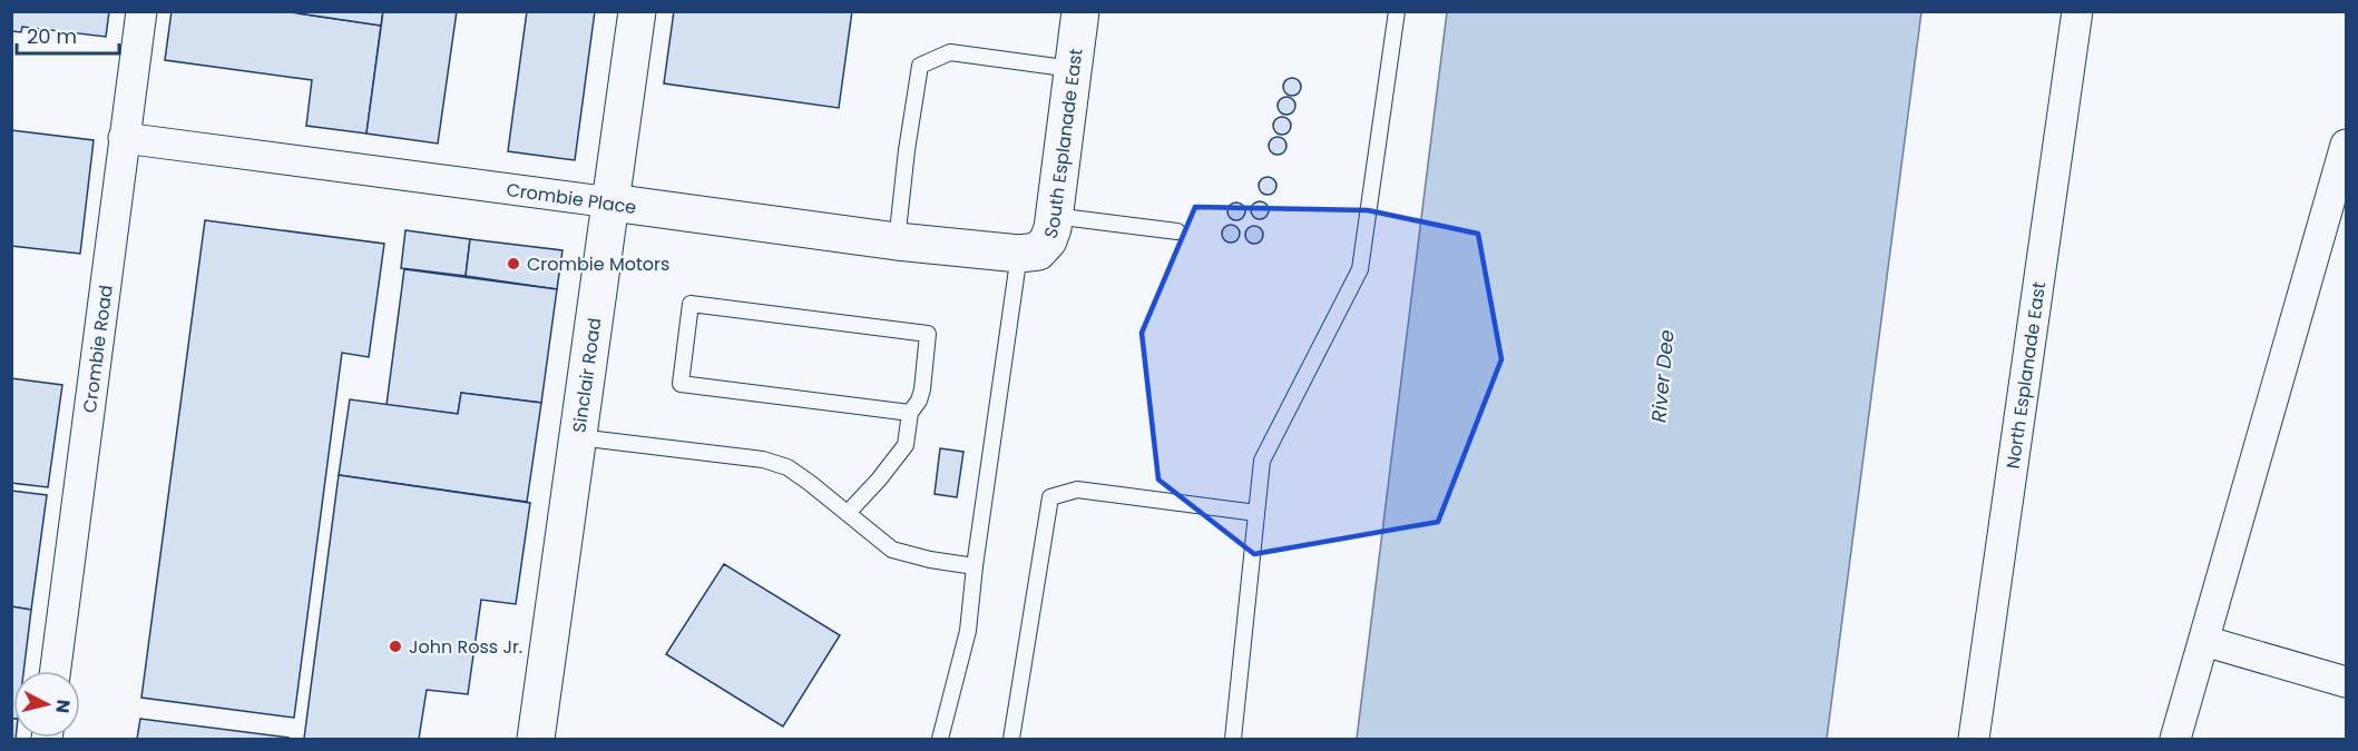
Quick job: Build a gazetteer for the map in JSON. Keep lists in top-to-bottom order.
{
  "streets": {
    "street": [
      "South Esplanade East",
      "Crombie Place",
      "Crombie Road",
      "Sinclair Road",
      "North Esplanade East"
    ]
  },
  "crossings": [
    ["South Esplanade East", "Crombie Place"],
    ["Crombie Place", "Crombie Road"],
    ["Crombie Place", "Sinclair Road"]
  ],
  "water": ["River Dee"],
  "places": ["Crombie Motors", "John Ross Jr."],
  "scale_bar": "20 m",
  "north": "right"
}
